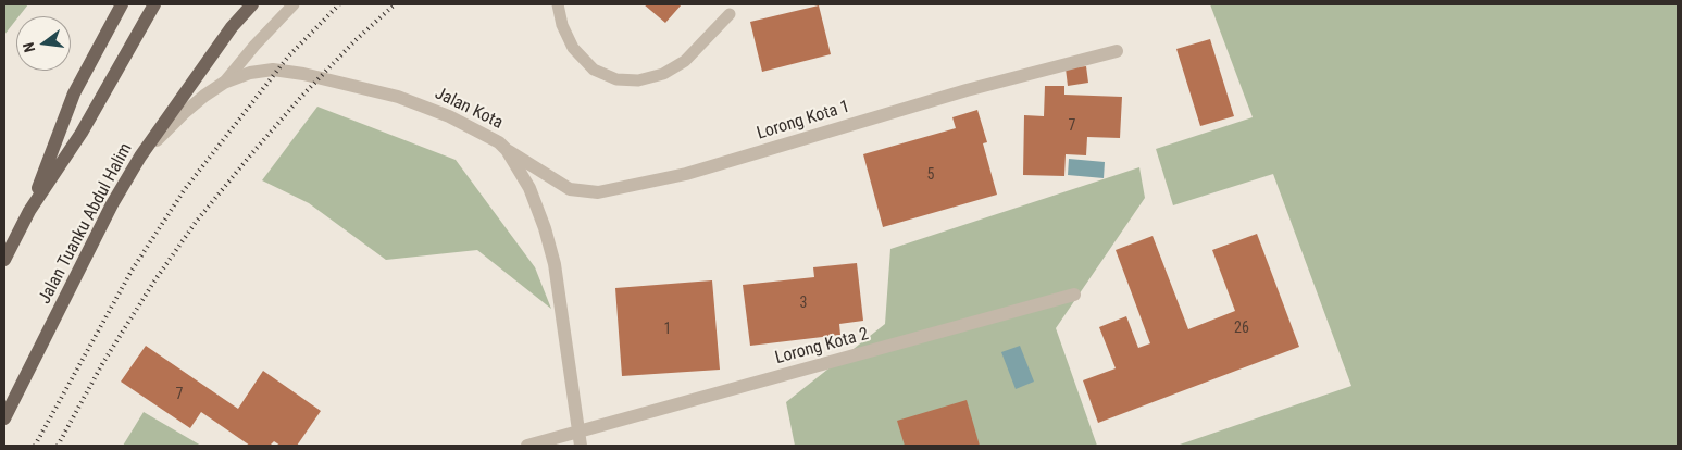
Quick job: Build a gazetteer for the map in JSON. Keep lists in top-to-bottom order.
{
  "streets": {
    "main road": ["Jalan Tuanku Abdul Halim"],
    "street": ["Jalan Kota", "Lorong Kota 1", "Lorong Kota 2"]
  },
  "crossings": [
    ["Jalan Kota", "Lorong Kota 1"],
    ["Jalan Kota", "Jalan Tuanku Abdul Halim"],
    ["Jalan Kota", "Lorong Kota 2"]
  ],
  "house_numbers": [
    "7",
    "5",
    "3",
    "26",
    "1",
    "7"
  ],
  "north": "left"
}
